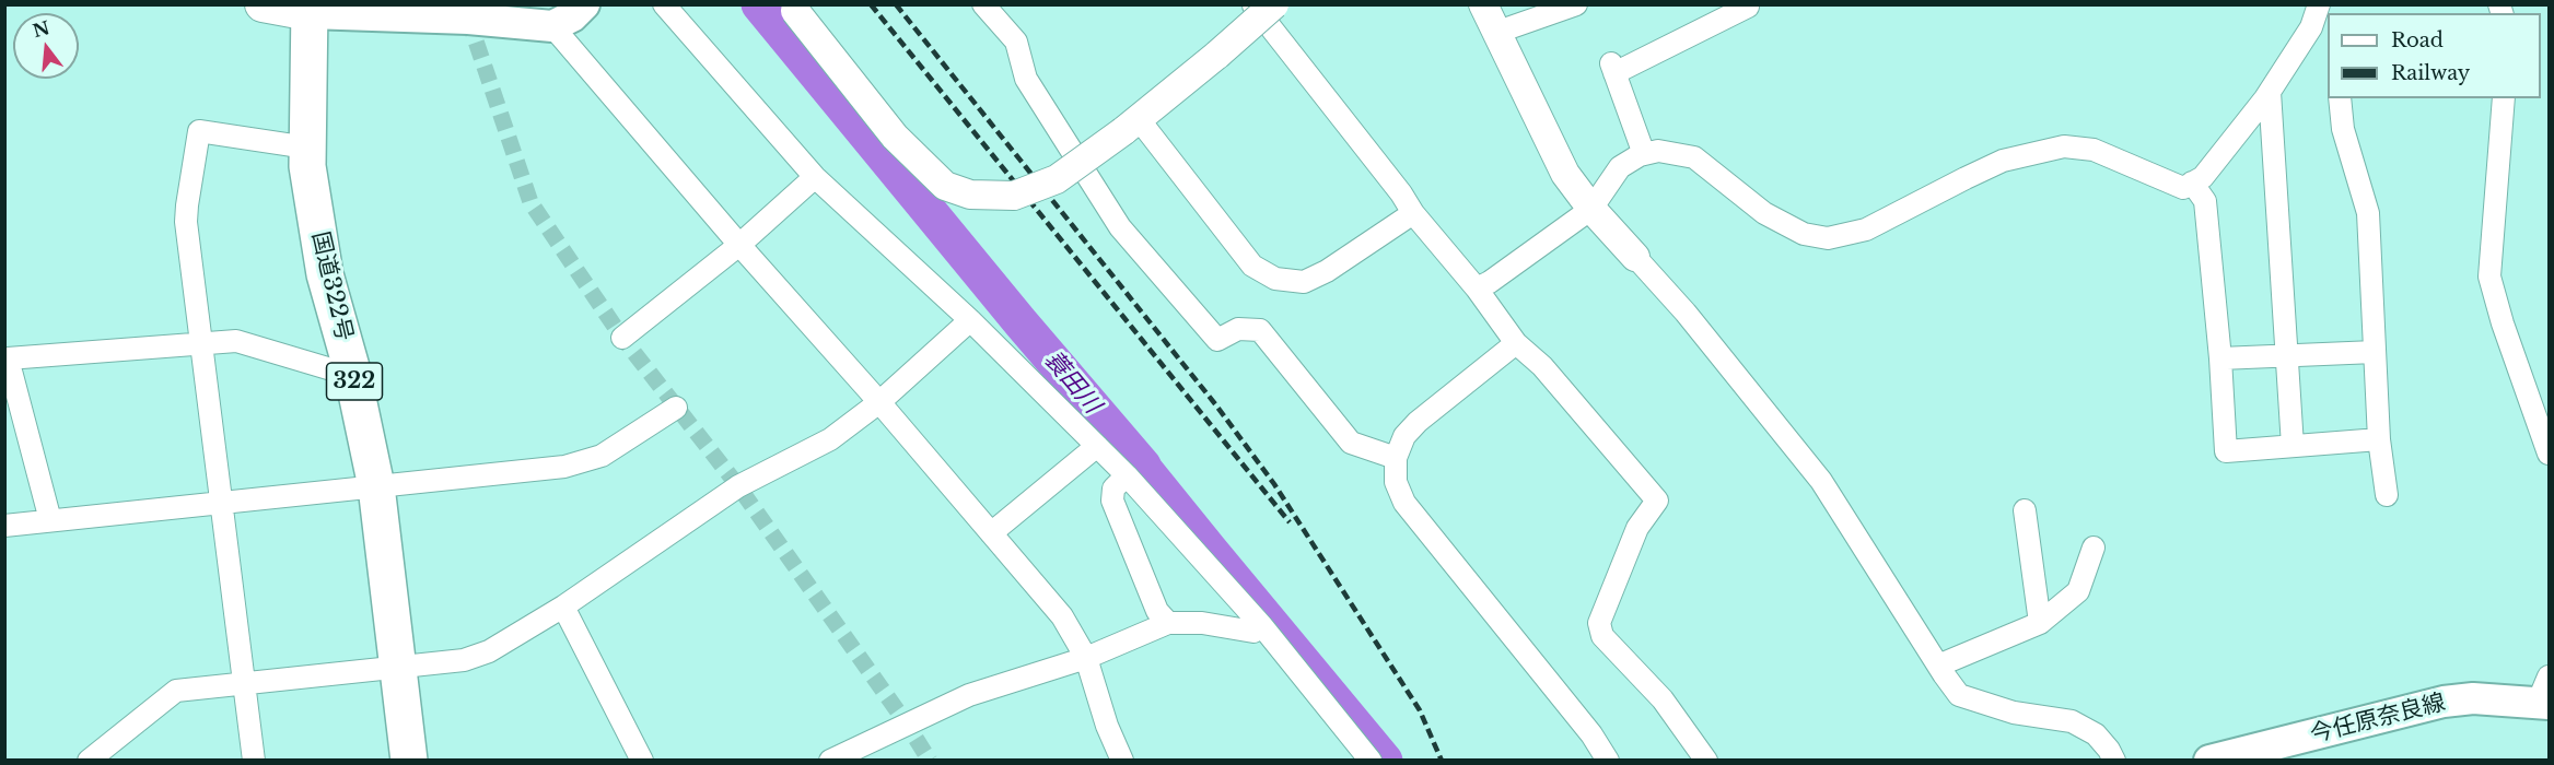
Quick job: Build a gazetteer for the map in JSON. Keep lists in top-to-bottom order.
{
  "streets": {
    "highway": ["国道322号", "322"],
    "main road": ["今任原奈良線"]
  },
  "water": ["蓑田川"],
  "legend": ["Road", "Railway"],
  "north": "top"
}
